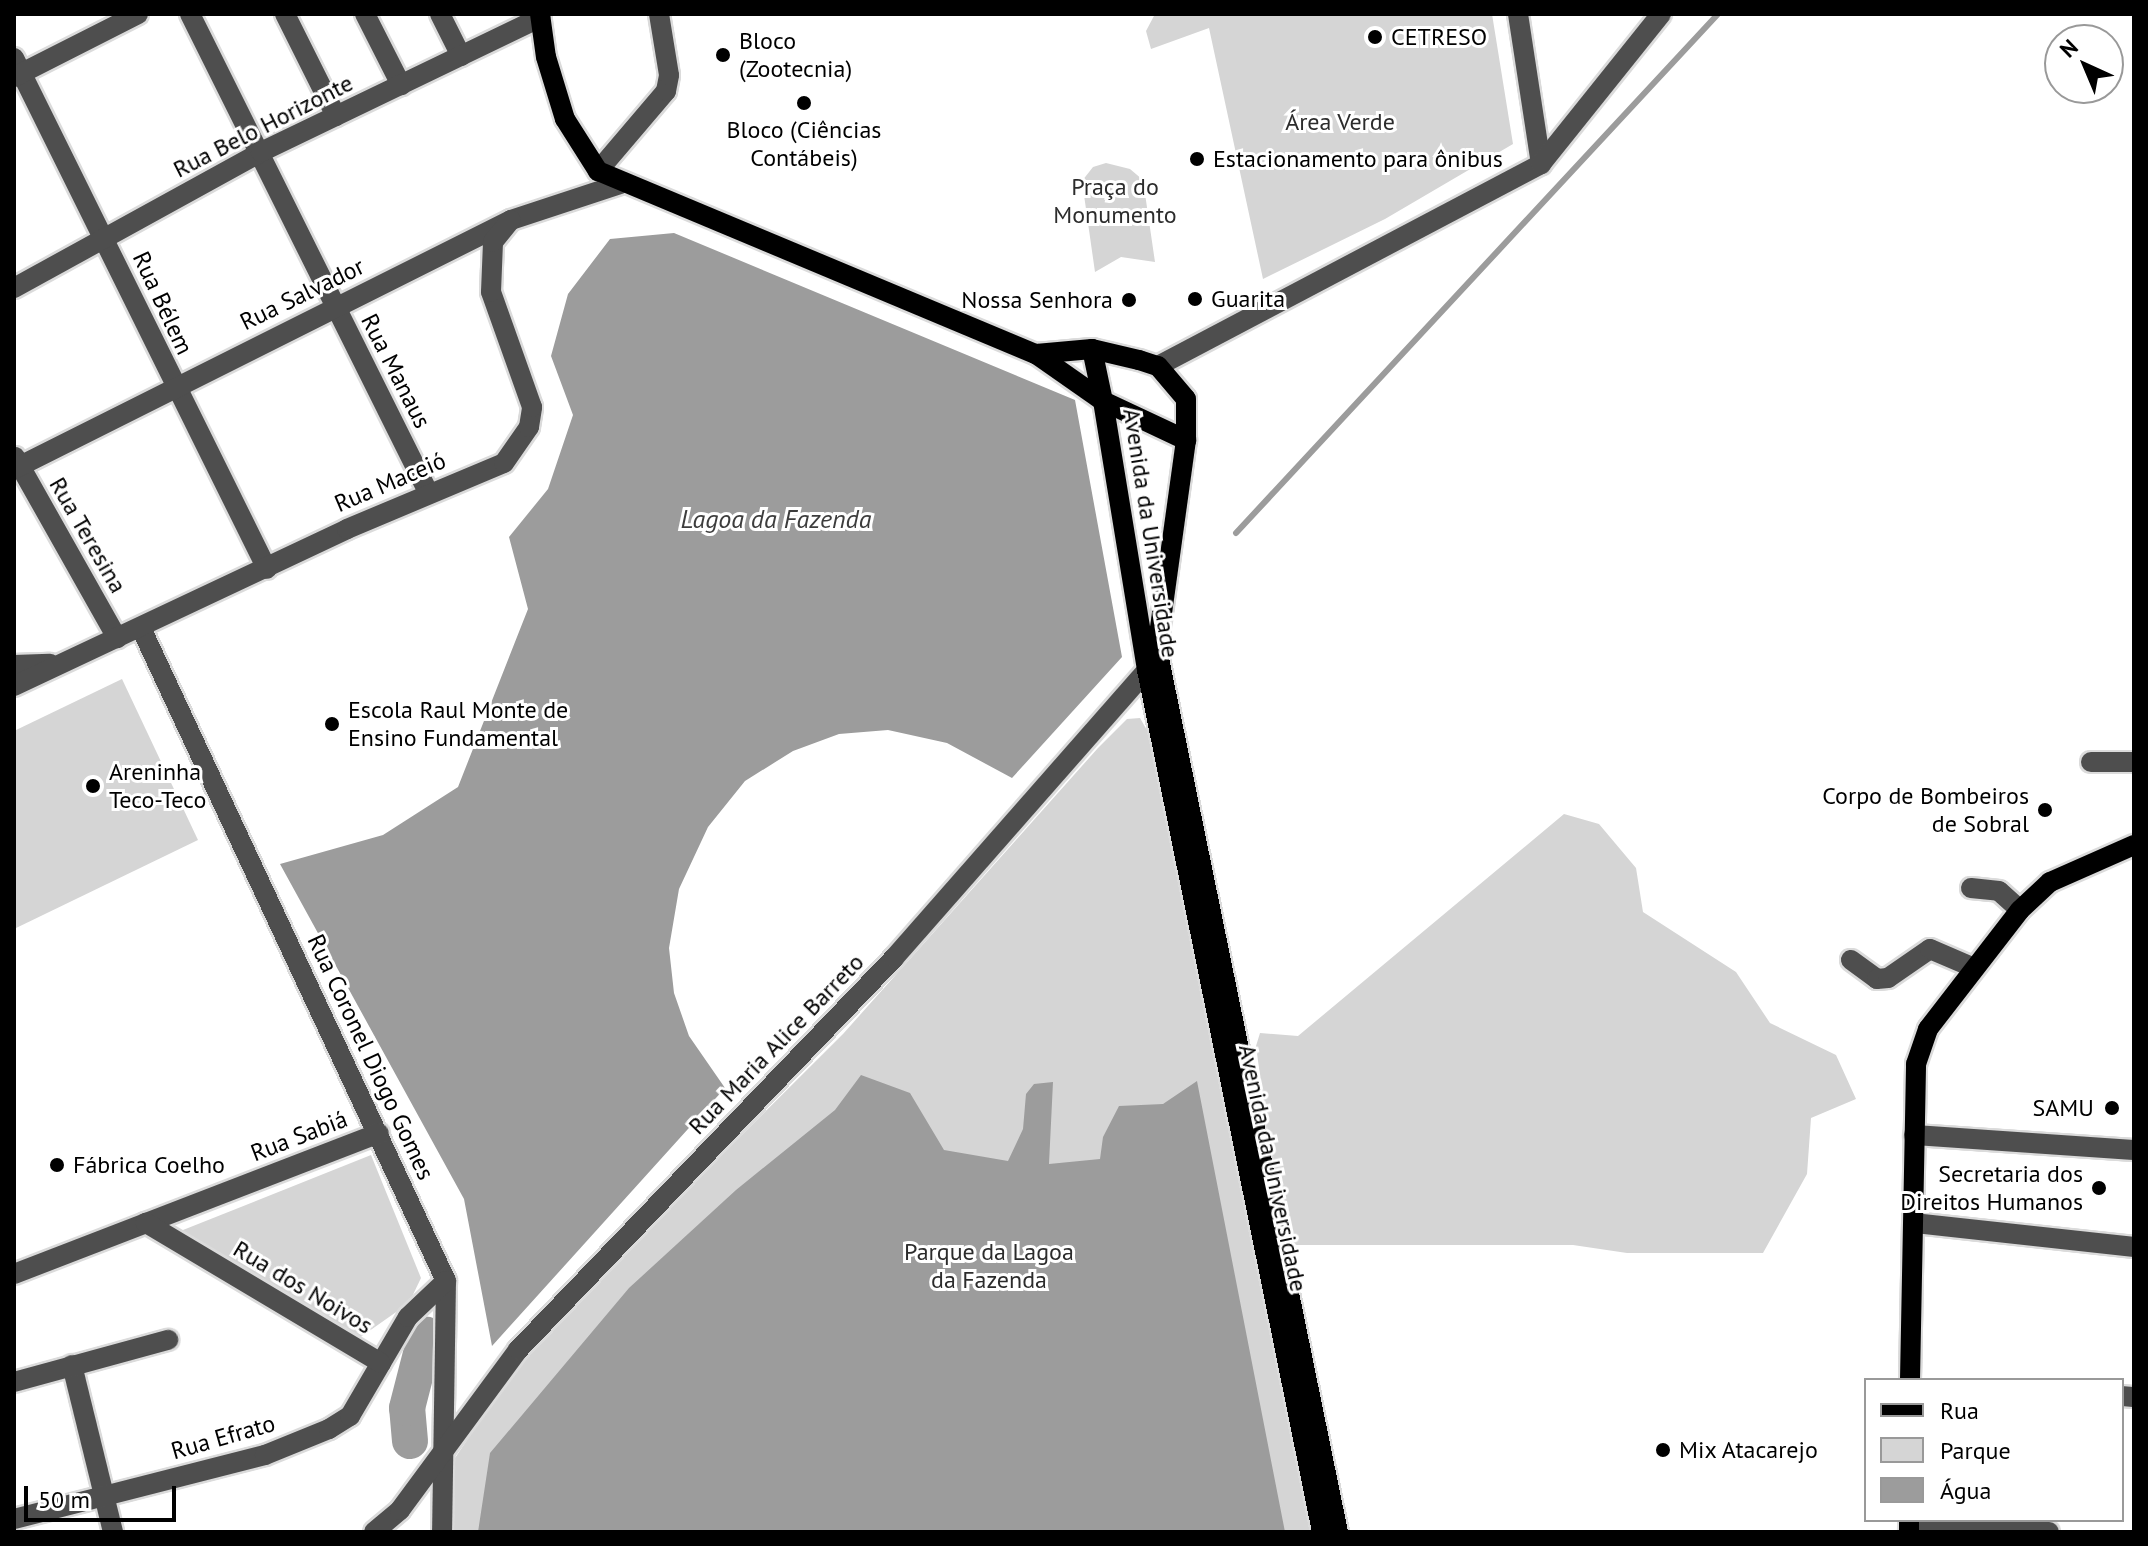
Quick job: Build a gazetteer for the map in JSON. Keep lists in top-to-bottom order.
{
  "streets": {
    "main road": ["Avenida da Universidade"],
    "street": [
      "Rua Belo Horizonte",
      "Rua Salvador",
      "Rua Bélem",
      "Rua Manaus",
      "Rua Maceió",
      "Rua Teresina",
      "Rua Maria Alice Barreto",
      "Rua Coronel Diogo Gomes",
      "Rua Sabiá",
      "Rua dos Noivos",
      "Rua Efrato"
    ]
  },
  "crossings": [
    ["Rua Belo Horizonte", "Rua Bélem"],
    ["Rua Belo Horizonte", "Rua Manaus"],
    ["Rua Salvador", "Rua Bélem"],
    ["Rua Salvador", "Rua Manaus"],
    ["Rua Salvador", "Rua Maceió"],
    ["Rua Salvador", "Rua Teresina"],
    ["Rua Bélem", "Rua Maceió"],
    ["Rua Manaus", "Rua Maceió"],
    ["Rua Maceió", "Rua Teresina"],
    ["Rua Maceió", "Rua Coronel Diogo Gomes"],
    ["Avenida da Universidade", "Rua Maria Alice Barreto"],
    ["Rua Maria Alice Barreto", "Rua Coronel Diogo Gomes"],
    ["Rua Coronel Diogo Gomes", "Rua Sabiá"],
    ["Rua Sabiá", "Rua dos Noivos"],
    ["Rua dos Noivos", "Rua Efrato"]
  ],
  "water": ["Lagoa da Fazenda"],
  "parks": ["Área Verde", "Praça do Monumento", "Parque da Lagoa da Fazenda"],
  "places": [
    "CETRESO",
    "Bloco (Zootecnia)",
    "Bloco (Ciências Contábeis)",
    "Estacionamento para ônibus",
    "Guarita",
    "Nossa Senhora",
    "Escola Raul Monte de Ensino Fundamental",
    "Areninha Teco-Teco",
    "Corpo de Bombeiros de Sobral",
    "SAMU",
    "Fábrica Coelho",
    "Secretaria dos Direitos Humanos",
    "Mix Atacarejo"
  ],
  "legend": ["Rua", "Parque", "Água"],
  "scale_bar": "50 m",
  "north": "top left"
}
